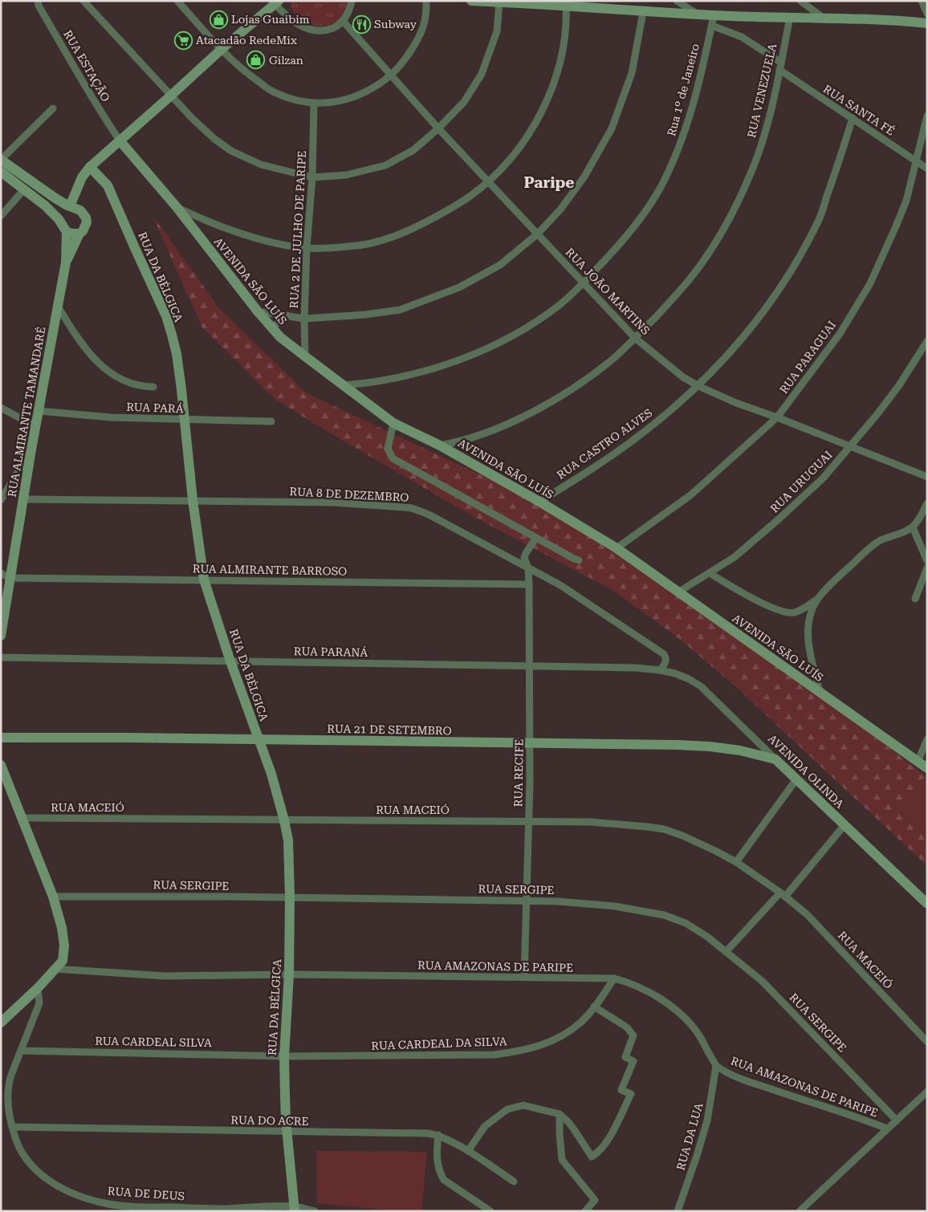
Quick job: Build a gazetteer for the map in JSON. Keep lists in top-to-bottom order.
{
  "streets": {
    "main road": [
      "RUA DA BÉLGICA",
      "AVENIDA SÃO LUÍS",
      "RUA ALMIRANTE TAMANDARÉ",
      "RUA 21 DE SETEMBRO",
      "AVENIDA OLINDA"
    ],
    "street": [
      "RUA ESTAÇÃO",
      "Rua 1º de Janeiro",
      "RUA VENEZUELA",
      "RUA SANTA FÉ",
      "RUA 2 DE JULHO DE PARIPE",
      "RUA JOÃO MARTINS",
      "RUA PARAGUAI",
      "RUA PARÁ",
      "RUA CASTRO ALVES",
      "RUA URUGUAI",
      "RUA 8 DE DEZEMBRO",
      "RUA ALMIRANTE BARROSO",
      "RUA PARANÁ",
      "RUA RECIFE",
      "RUA MACEIÓ",
      "RUA SERGIPE",
      "RUA AMAZONAS DE PARIPE",
      "RUA CARDEAL SILVA",
      "RUA CARDEAL DA SILVA",
      "RUA DO ACRE",
      "RUA DA LUA",
      "RUA DE DEUS"
    ]
  },
  "crossings": [
    ["RUA ESTAÇÃO", "AVENIDA SÃO LUÍS"],
    ["Rua 1º de Janeiro", "AVENIDA SÃO LUÍS"],
    ["Rua 1º de Janeiro", "RUA JOÃO MARTINS"],
    ["RUA VENEZUELA", "RUA SANTA FÉ"],
    ["RUA VENEZUELA", "AVENIDA SÃO LUÍS"],
    ["RUA VENEZUELA", "RUA JOÃO MARTINS"],
    ["RUA SANTA FÉ", "RUA PARAGUAI"],
    ["RUA SANTA FÉ", "RUA CASTRO ALVES"],
    ["RUA 2 DE JULHO DE PARIPE", "AVENIDA SÃO LUÍS"],
    ["RUA DA BÉLGICA", "RUA PARÁ"],
    ["RUA DA BÉLGICA", "RUA 8 DE DEZEMBRO"],
    ["RUA DA BÉLGICA", "RUA ALMIRANTE BARROSO"],
    ["RUA DA BÉLGICA", "RUA PARANÁ"],
    ["RUA DA BÉLGICA", "RUA 21 DE SETEMBRO"],
    ["RUA DA BÉLGICA", "RUA MACEIÓ"],
    ["RUA DA BÉLGICA", "RUA SERGIPE"],
    ["RUA DA BÉLGICA", "RUA AMAZONAS DE PARIPE"],
    ["RUA DA BÉLGICA", "RUA CARDEAL SILVA"],
    ["RUA DA BÉLGICA", "RUA CARDEAL DA SILVA"],
    ["RUA DA BÉLGICA", "RUA DO ACRE"],
    ["RUA DA BÉLGICA", "RUA DE DEUS"],
    ["AVENIDA SÃO LUÍS", "RUA PARAGUAI"],
    ["AVENIDA SÃO LUÍS", "RUA CASTRO ALVES"],
    ["AVENIDA SÃO LUÍS", "RUA URUGUAI"],
    ["RUA JOÃO MARTINS", "RUA PARAGUAI"],
    ["RUA JOÃO MARTINS", "RUA CASTRO ALVES"],
    ["RUA JOÃO MARTINS", "RUA URUGUAI"],
    ["RUA PARÁ", "RUA ALMIRANTE TAMANDARÉ"],
    ["RUA ALMIRANTE TAMANDARÉ", "RUA 8 DE DEZEMBRO"],
    ["RUA ALMIRANTE TAMANDARÉ", "RUA ALMIRANTE BARROSO"],
    ["RUA 8 DE DEZEMBRO", "RUA PARANÁ"],
    ["RUA 8 DE DEZEMBRO", "AVENIDA OLINDA"],
    ["RUA 8 DE DEZEMBRO", "RUA RECIFE"],
    ["RUA ALMIRANTE BARROSO", "RUA RECIFE"],
    ["RUA PARANÁ", "AVENIDA OLINDA"],
    ["RUA PARANÁ", "RUA RECIFE"],
    ["RUA 21 DE SETEMBRO", "AVENIDA OLINDA"],
    ["RUA 21 DE SETEMBRO", "RUA RECIFE"],
    ["RUA RECIFE", "RUA MACEIÓ"],
    ["RUA RECIFE", "RUA SERGIPE"],
    ["RUA RECIFE", "RUA AMAZONAS DE PARIPE"],
    ["RUA AMAZONAS DE PARIPE", "RUA CARDEAL DA SILVA"],
    ["RUA AMAZONAS DE PARIPE", "RUA DA LUA"],
    ["RUA CARDEAL SILVA", "RUA CARDEAL DA SILVA"],
    ["RUA CARDEAL SILVA", "RUA DE DEUS"],
    ["RUA DO ACRE", "RUA DE DEUS"]
  ],
  "districts": ["Paripe"],
  "places": {
    "shop": ["Lojas Guaibim", "Gilzan"],
    "restaurant": ["Subway"],
    "supermarket": ["Atacadão RedeMix"]
  }
}
